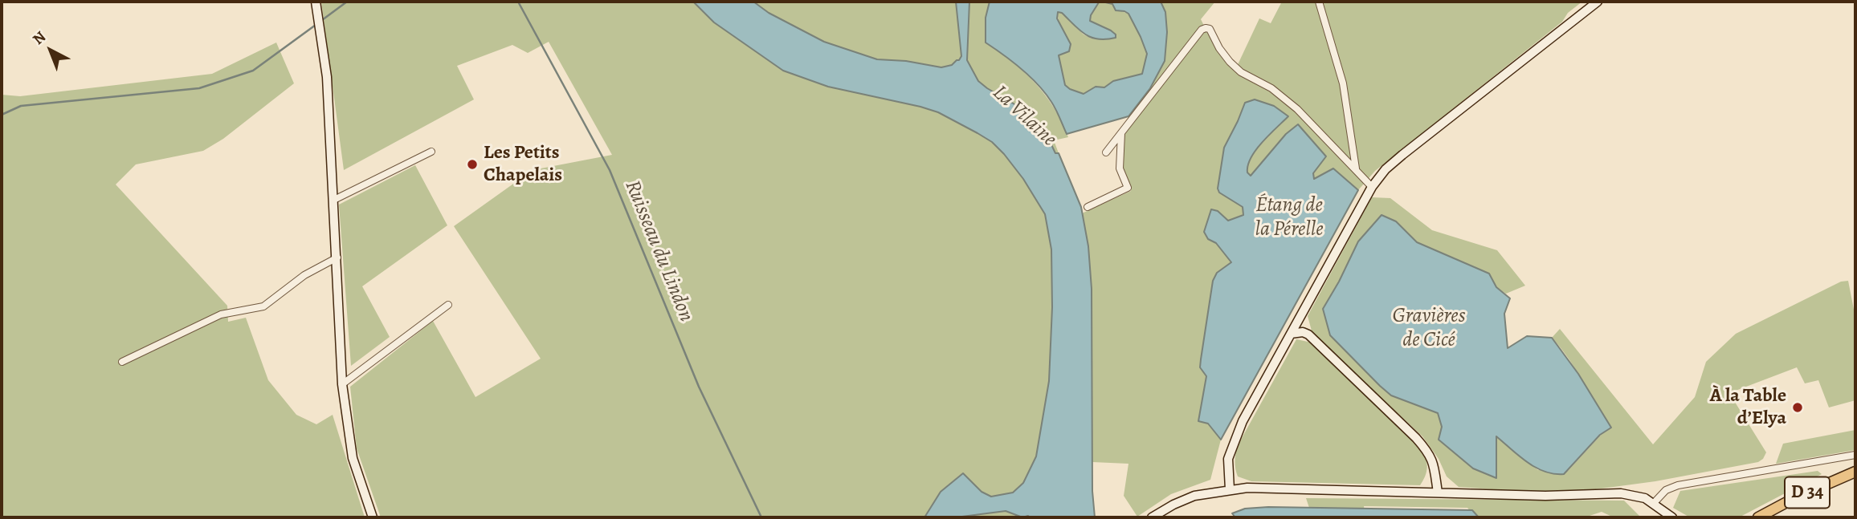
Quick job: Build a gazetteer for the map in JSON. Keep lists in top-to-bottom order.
{
  "streets": {
    "main road": ["D 34"]
  },
  "water": [
    "La Vilaine",
    "Étang de la Pérelle",
    "Ruisseau du Lindon",
    "Gravières de Cicé"
  ],
  "places": ["Les Petits Chapelais", "À la Table d’Elya"],
  "north": "top left"
}
